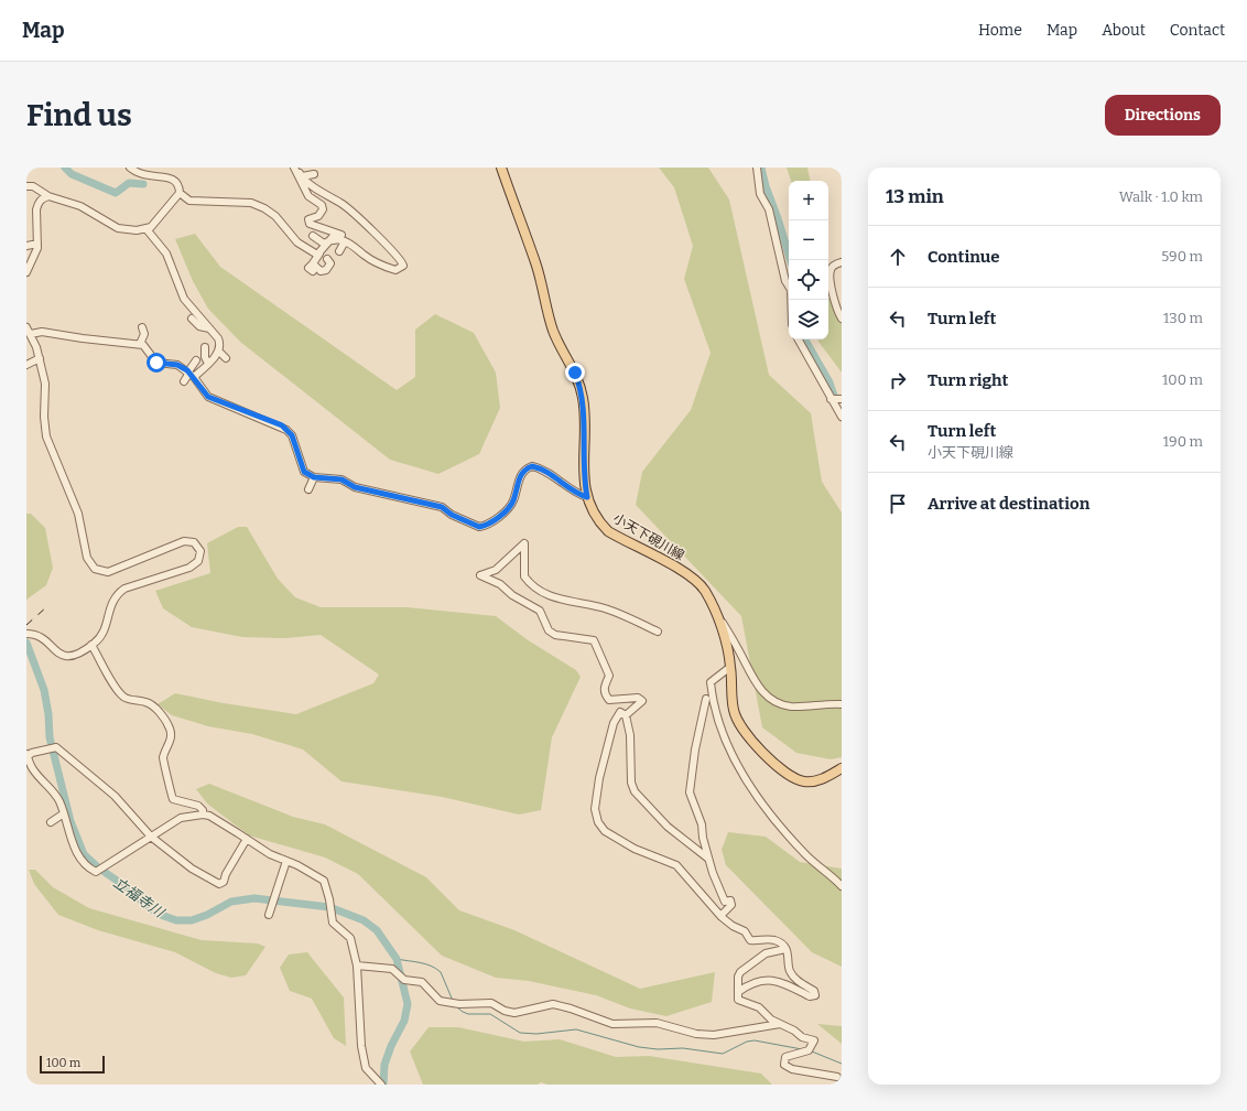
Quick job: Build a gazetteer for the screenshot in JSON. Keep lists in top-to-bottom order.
{
  "streets": {
    "main road": ["小天下硯川線"]
  },
  "water": ["立福寺川"],
  "scale_bar": "100 m",
  "page": {
    "header": "Map",
    "nav": [
      "Home",
      "Map",
      "About",
      "Contact"
    ],
    "buttons": "Directions",
    "title": "Find us",
    "heading": ["13 min", "Walk · 1.0 km"],
    "map_buttons": ["+", "−"],
    "list": [
      ["Continue", "590 m"],
      ["Turn left", "130 m"],
      ["Turn right", "100 m"],
      ["Turn left", "小天下硯川線", "190 m"],
      "Arrive at destination"
    ],
    "scale": "100 m"
  }
}
